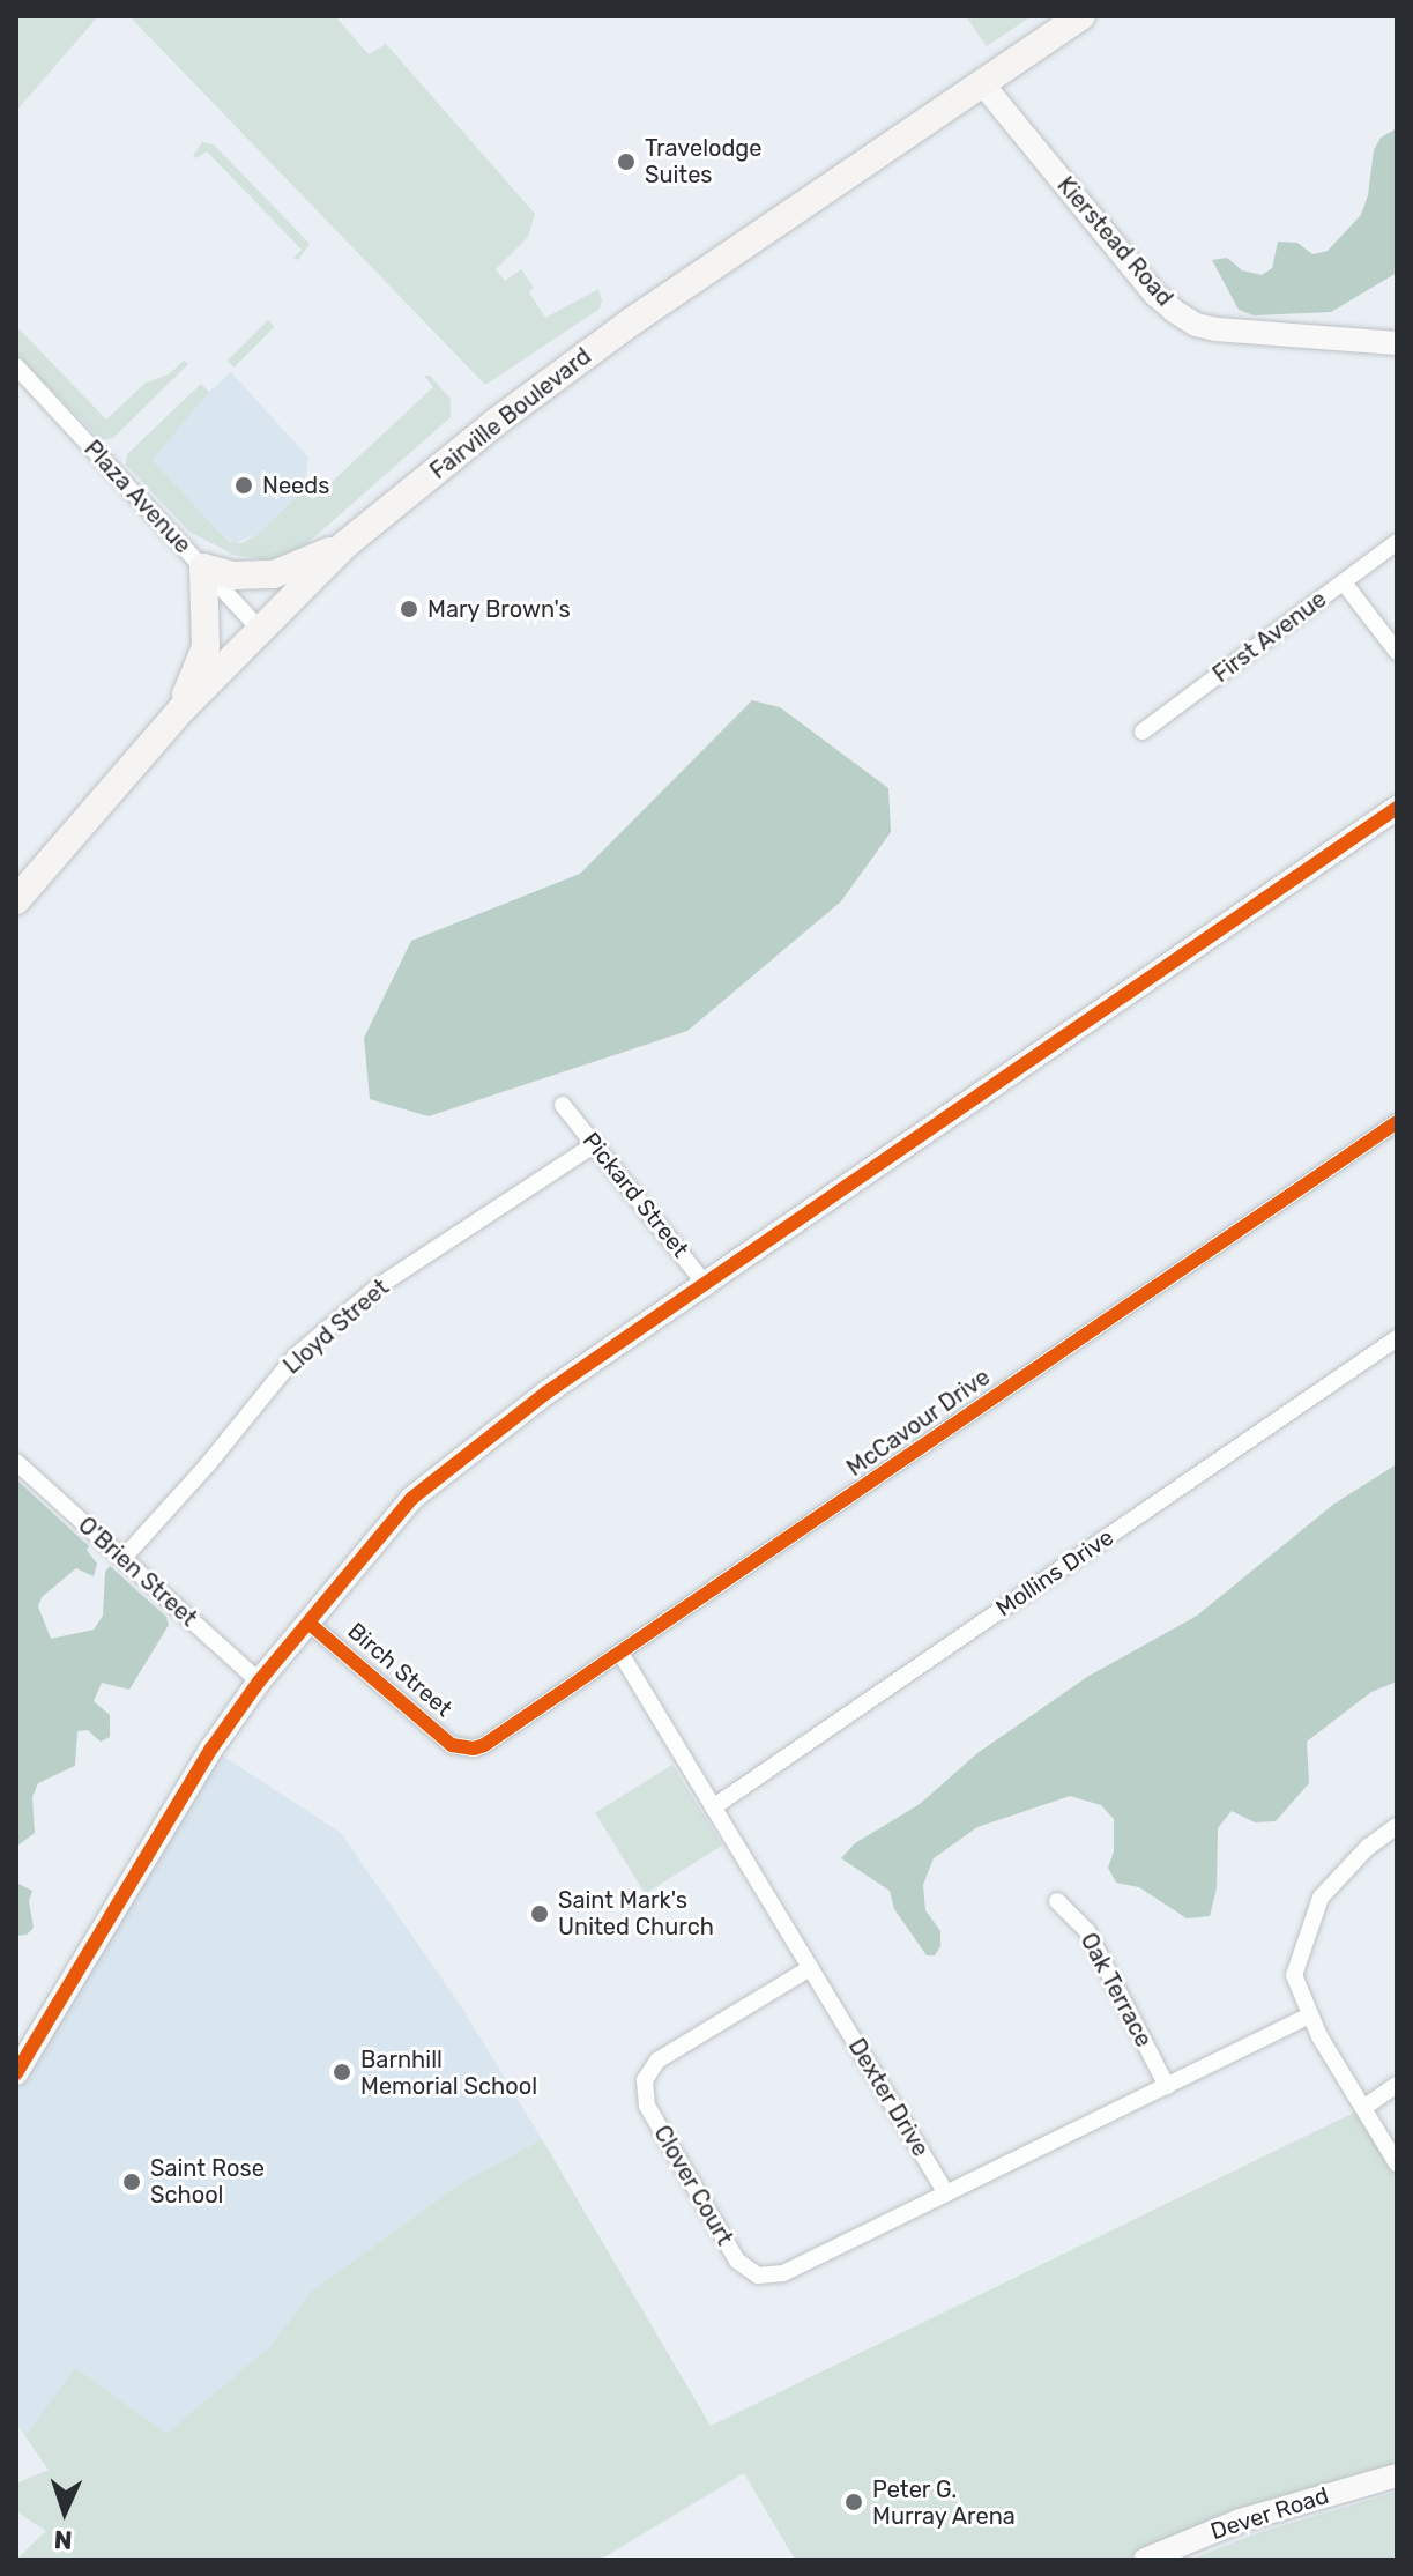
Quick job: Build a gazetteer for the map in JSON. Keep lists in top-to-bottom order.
{
  "streets": {
    "main road": ["Kierstead Road", "Fairville Boulevard", "Dever Road"],
    "street": [
      "Plaza Avenue",
      "First Avenue",
      "Pickard Street",
      "Lloyd Street",
      "McCavour Drive",
      "O'Brien Street",
      "Mollins Drive",
      "Birch Street",
      "Oak Terrace",
      "Dexter Drive",
      "Clover Court"
    ]
  },
  "crossings": [
    ["Kierstead Road", "Fairville Boulevard"],
    ["Fairville Boulevard", "Plaza Avenue"],
    ["Pickard Street", "Lloyd Street"],
    ["Lloyd Street", "O'Brien Street"],
    ["McCavour Drive", "Birch Street"],
    ["McCavour Drive", "Dexter Drive"],
    ["Mollins Drive", "Dexter Drive"],
    ["Dexter Drive", "Clover Court"]
  ],
  "places": [
    "Travelodge Suites",
    "Needs",
    "Mary Brown's",
    "Saint Mark's United Church",
    "Barnhill Memorial School",
    "Saint Rose School",
    "Peter G. Murray Arena"
  ],
  "north": "bottom"
}
